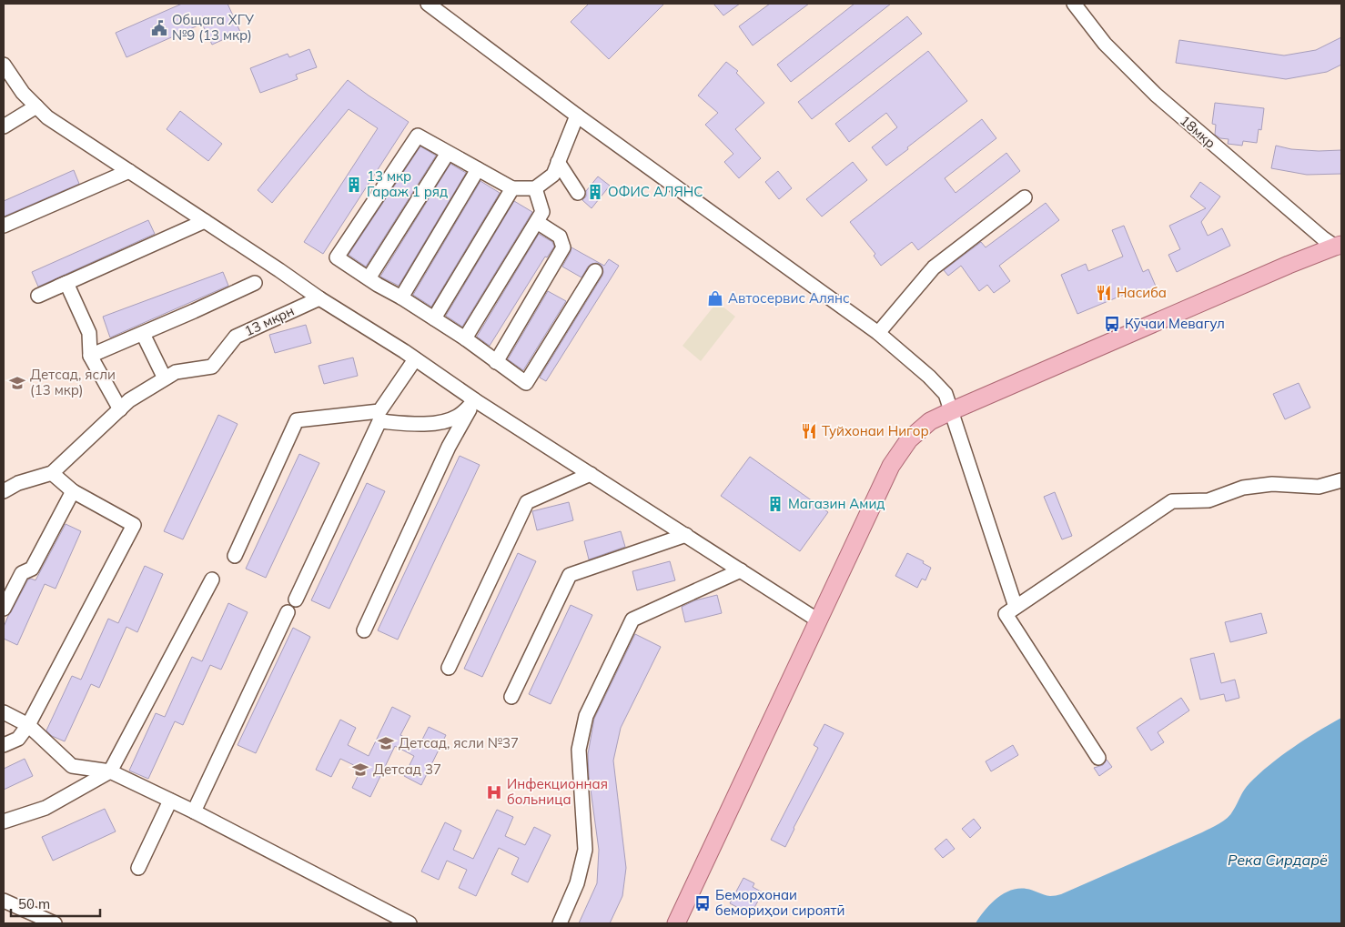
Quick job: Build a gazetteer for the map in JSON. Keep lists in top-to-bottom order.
{
  "streets": {
    "street": ["18мкр", "13 мкрн"]
  },
  "water": ["Река Сирдарё"],
  "places": {
    "public building": ["Общага ХГУ №9 (13 мкр)"],
    "building": ["13 мкр Гараж 1 ряд", "ОФИС АЛЯНС", "Магазин Амид"],
    "restaurant": ["Насиба", "Туйхонаи Нигор"],
    "shop": ["Автосервис Алянс"],
    "bus stop": ["Кӯчаи Мевагул", "Беморхонаи бемориҳои сироятӣ"],
    "school or university": ["Детсад, ясли (13 мкр)", "Детсад, ясли №37", "Детсад 37"],
    "hospital": ["Инфекционная больница"]
  },
  "scale_bar": "50 m"
}
